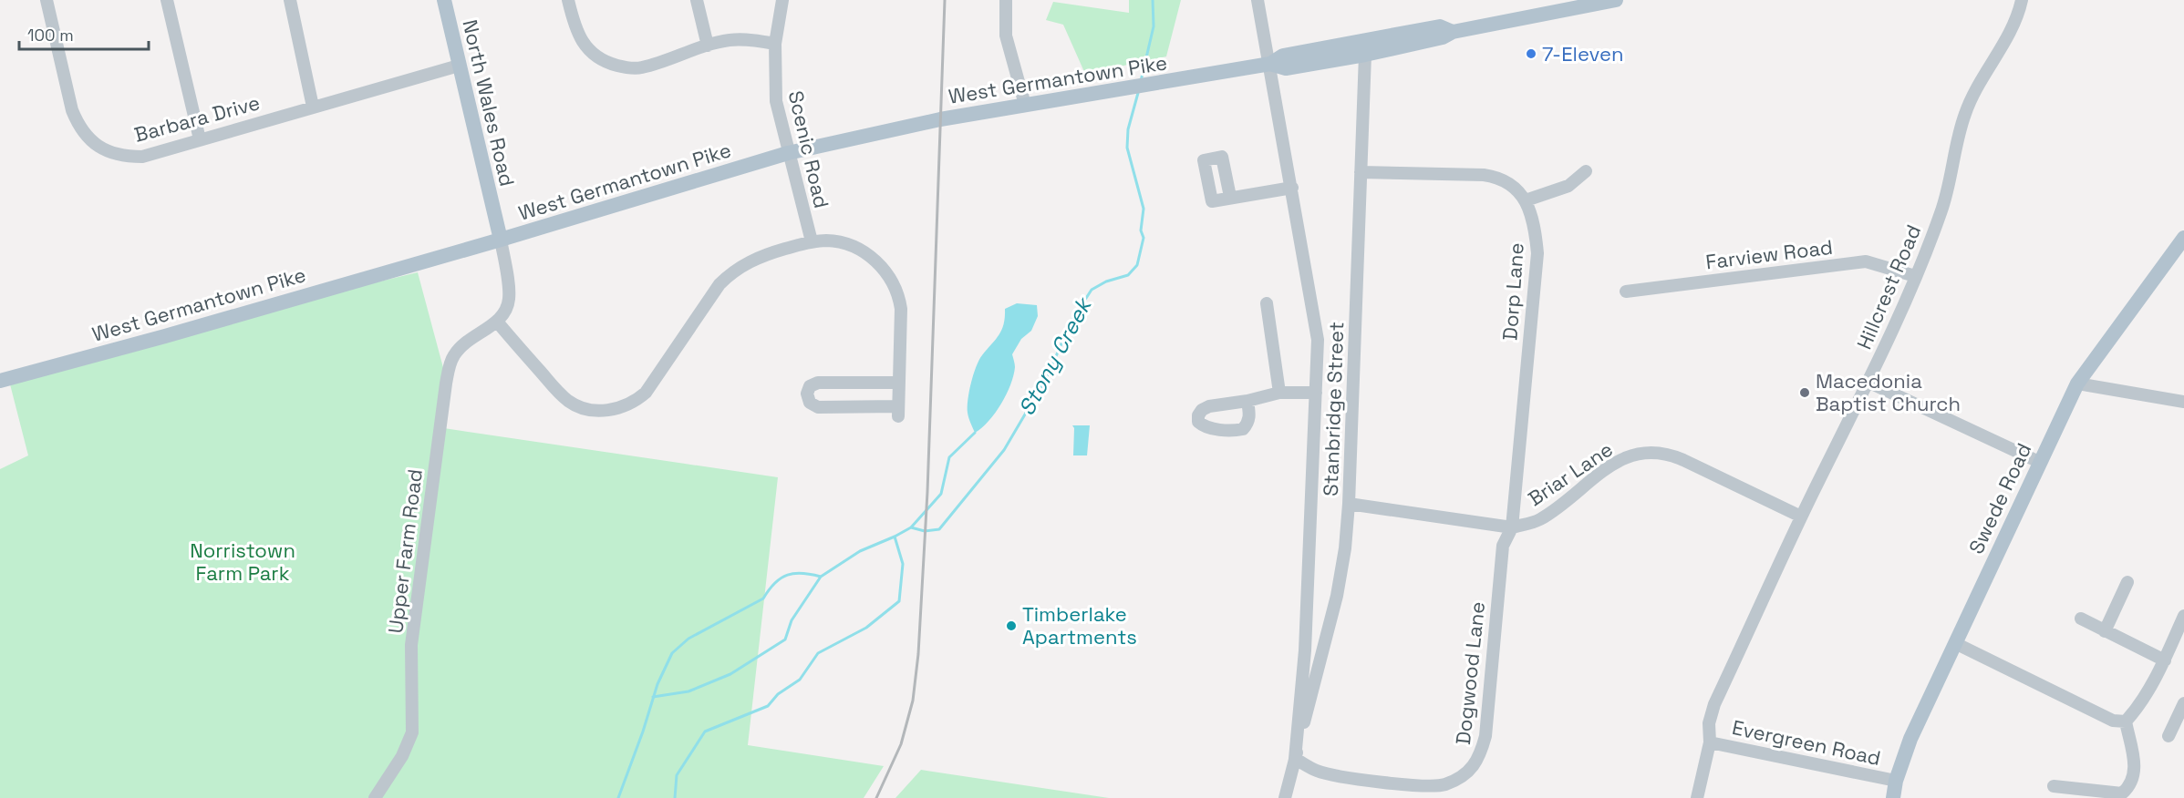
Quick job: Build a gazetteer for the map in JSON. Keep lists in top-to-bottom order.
{
  "streets": {
    "main road": ["West Germantown Pike", "North Wales Road", "Swede Road"],
    "street": [
      "Barbara Drive",
      "Scenic Road",
      "Farview Road",
      "Hillcrest Road",
      "Dorp Lane",
      "Stanbridge Street",
      "Briar Lane",
      "Upper Farm Road",
      "Dogwood Lane",
      "Evergreen Road"
    ]
  },
  "crossings": [
    ["West Germantown Pike", "North Wales Road"],
    ["West Germantown Pike", "Scenic Road"],
    ["West Germantown Pike", "Stanbridge Street"],
    ["North Wales Road", "Barbara Drive"],
    ["North Wales Road", "Upper Farm Road"],
    ["Farview Road", "Hillcrest Road"],
    ["Hillcrest Road", "Briar Lane"],
    ["Hillcrest Road", "Evergreen Road"],
    ["Dorp Lane", "Briar Lane"],
    ["Dorp Lane", "Dogwood Lane"],
    ["Stanbridge Street", "Briar Lane"],
    ["Stanbridge Street", "Dogwood Lane"],
    ["Briar Lane", "Dogwood Lane"],
    ["Swede Road", "Evergreen Road"]
  ],
  "water": ["Stony Creek"],
  "parks": ["Norristown Farm Park"],
  "places": ["7-Eleven", "Macedonia Baptist Church", "Timberlake Apartments"],
  "scale_bar": "100 m"
}
